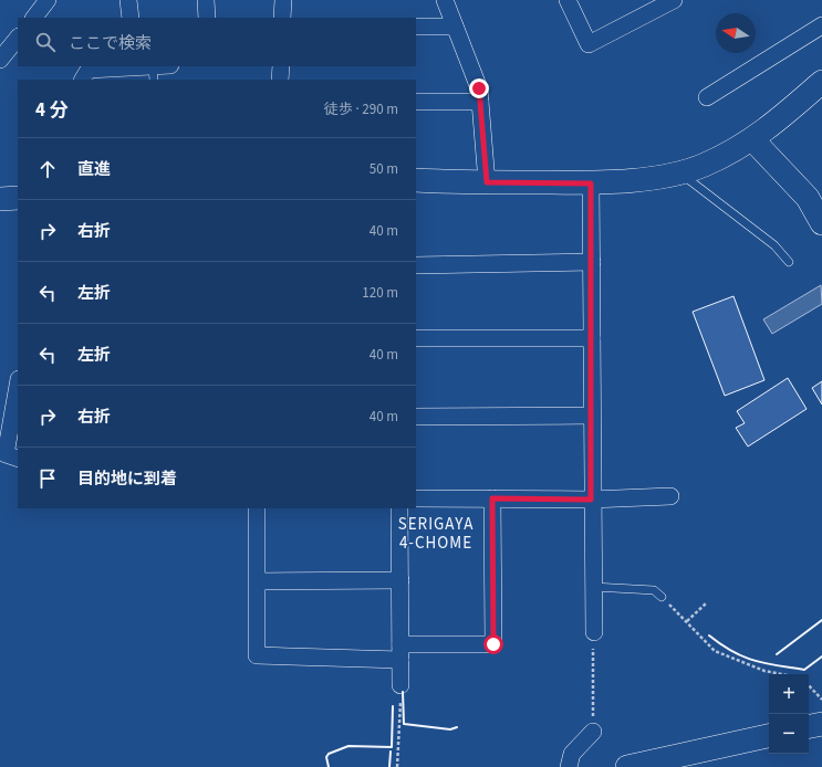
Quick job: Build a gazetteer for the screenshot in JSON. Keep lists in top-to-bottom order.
{
  "districts": ["SERIGAYA 4-CHOME"],
  "north": "left",
  "page": {
    "search": "ここで検索",
    "heading": ["4 分", "徒歩 · 290 m"],
    "list": [
      ["直進", "50 m"],
      ["右折", "40 m"],
      ["左折", "120 m"],
      ["左折", "40 m"],
      ["右折", "40 m"],
      "目的地に到着"
    ],
    "map_buttons": ["+", "−"]
  }
}
